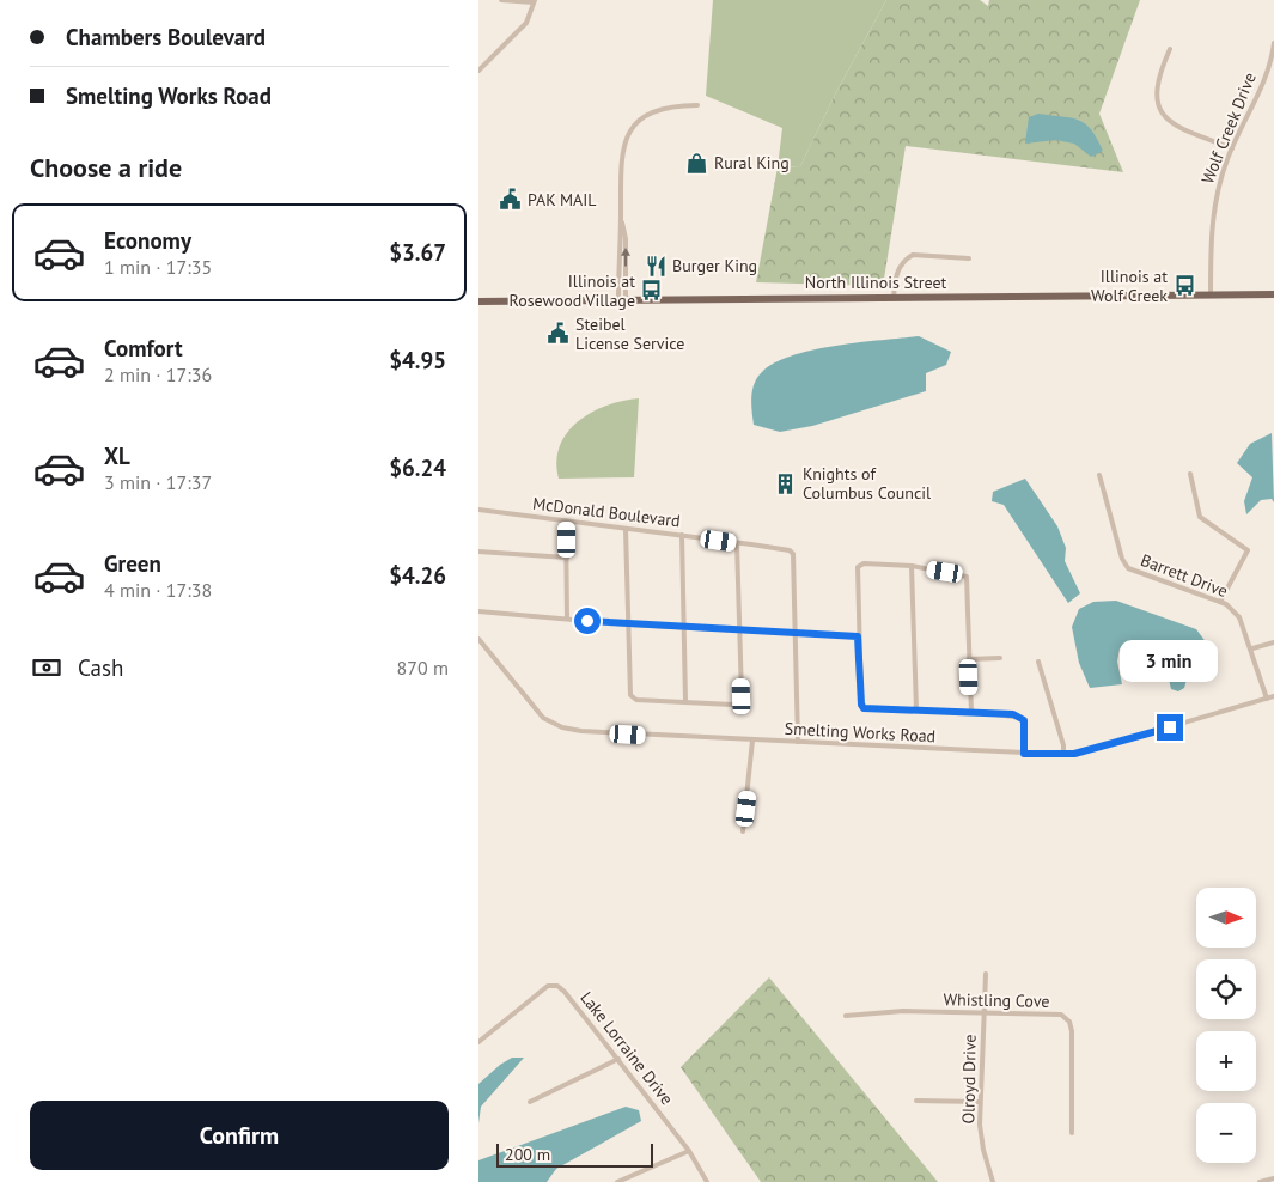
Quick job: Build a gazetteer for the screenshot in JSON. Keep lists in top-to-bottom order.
{
  "streets": {
    "main road": ["North Illinois Street"],
    "street": [
      "Wolf Creek Drive",
      "McDonald Boulevard",
      "Barrett Drive",
      "Smelting Works Road",
      "Whistling Cove",
      "Lake Lorraine Drive",
      "Olroyd Drive"
    ]
  },
  "crossings": [
    ["Wolf Creek Drive", "North Illinois Street"],
    ["McDonald Boulevard", "Smelting Works Road"],
    ["Barrett Drive", "Smelting Works Road"],
    ["Whistling Cove", "Olroyd Drive"]
  ],
  "places": {
    "shop": ["Rural King"],
    "public building": ["PAK MAIL", "Steibel License Service"],
    "restaurant": ["Burger King"],
    "bus stop": ["Illinois at Wolf Creek", "Illinois at Rosewood Village"],
    "building": ["Knights of Columbus Council"]
  },
  "scale_bar": "200 m",
  "north": "right",
  "page": {
    "banner": ["Chambers Boulevard", "Smelting Works Road"],
    "heading": "Choose a ride",
    "list": [
      {
        "name": "Economy",
        "note": "1 min · 17:35",
        "value": "$3.67"
      },
      {
        "name": "Comfort",
        "note": "2 min · 17:36",
        "value": "$4.95"
      },
      {
        "name": "XL",
        "note": "3 min · 17:37",
        "value": "$6.24"
      },
      {
        "name": "Green",
        "note": "4 min · 17:38",
        "value": "$4.26"
      }
    ],
    "pay": ["Cash", "870 m"],
    "bubble": "3 min",
    "map_buttons": ["+", "−"],
    "buttons": "Confirm",
    "scale": "200 m"
  }
}
